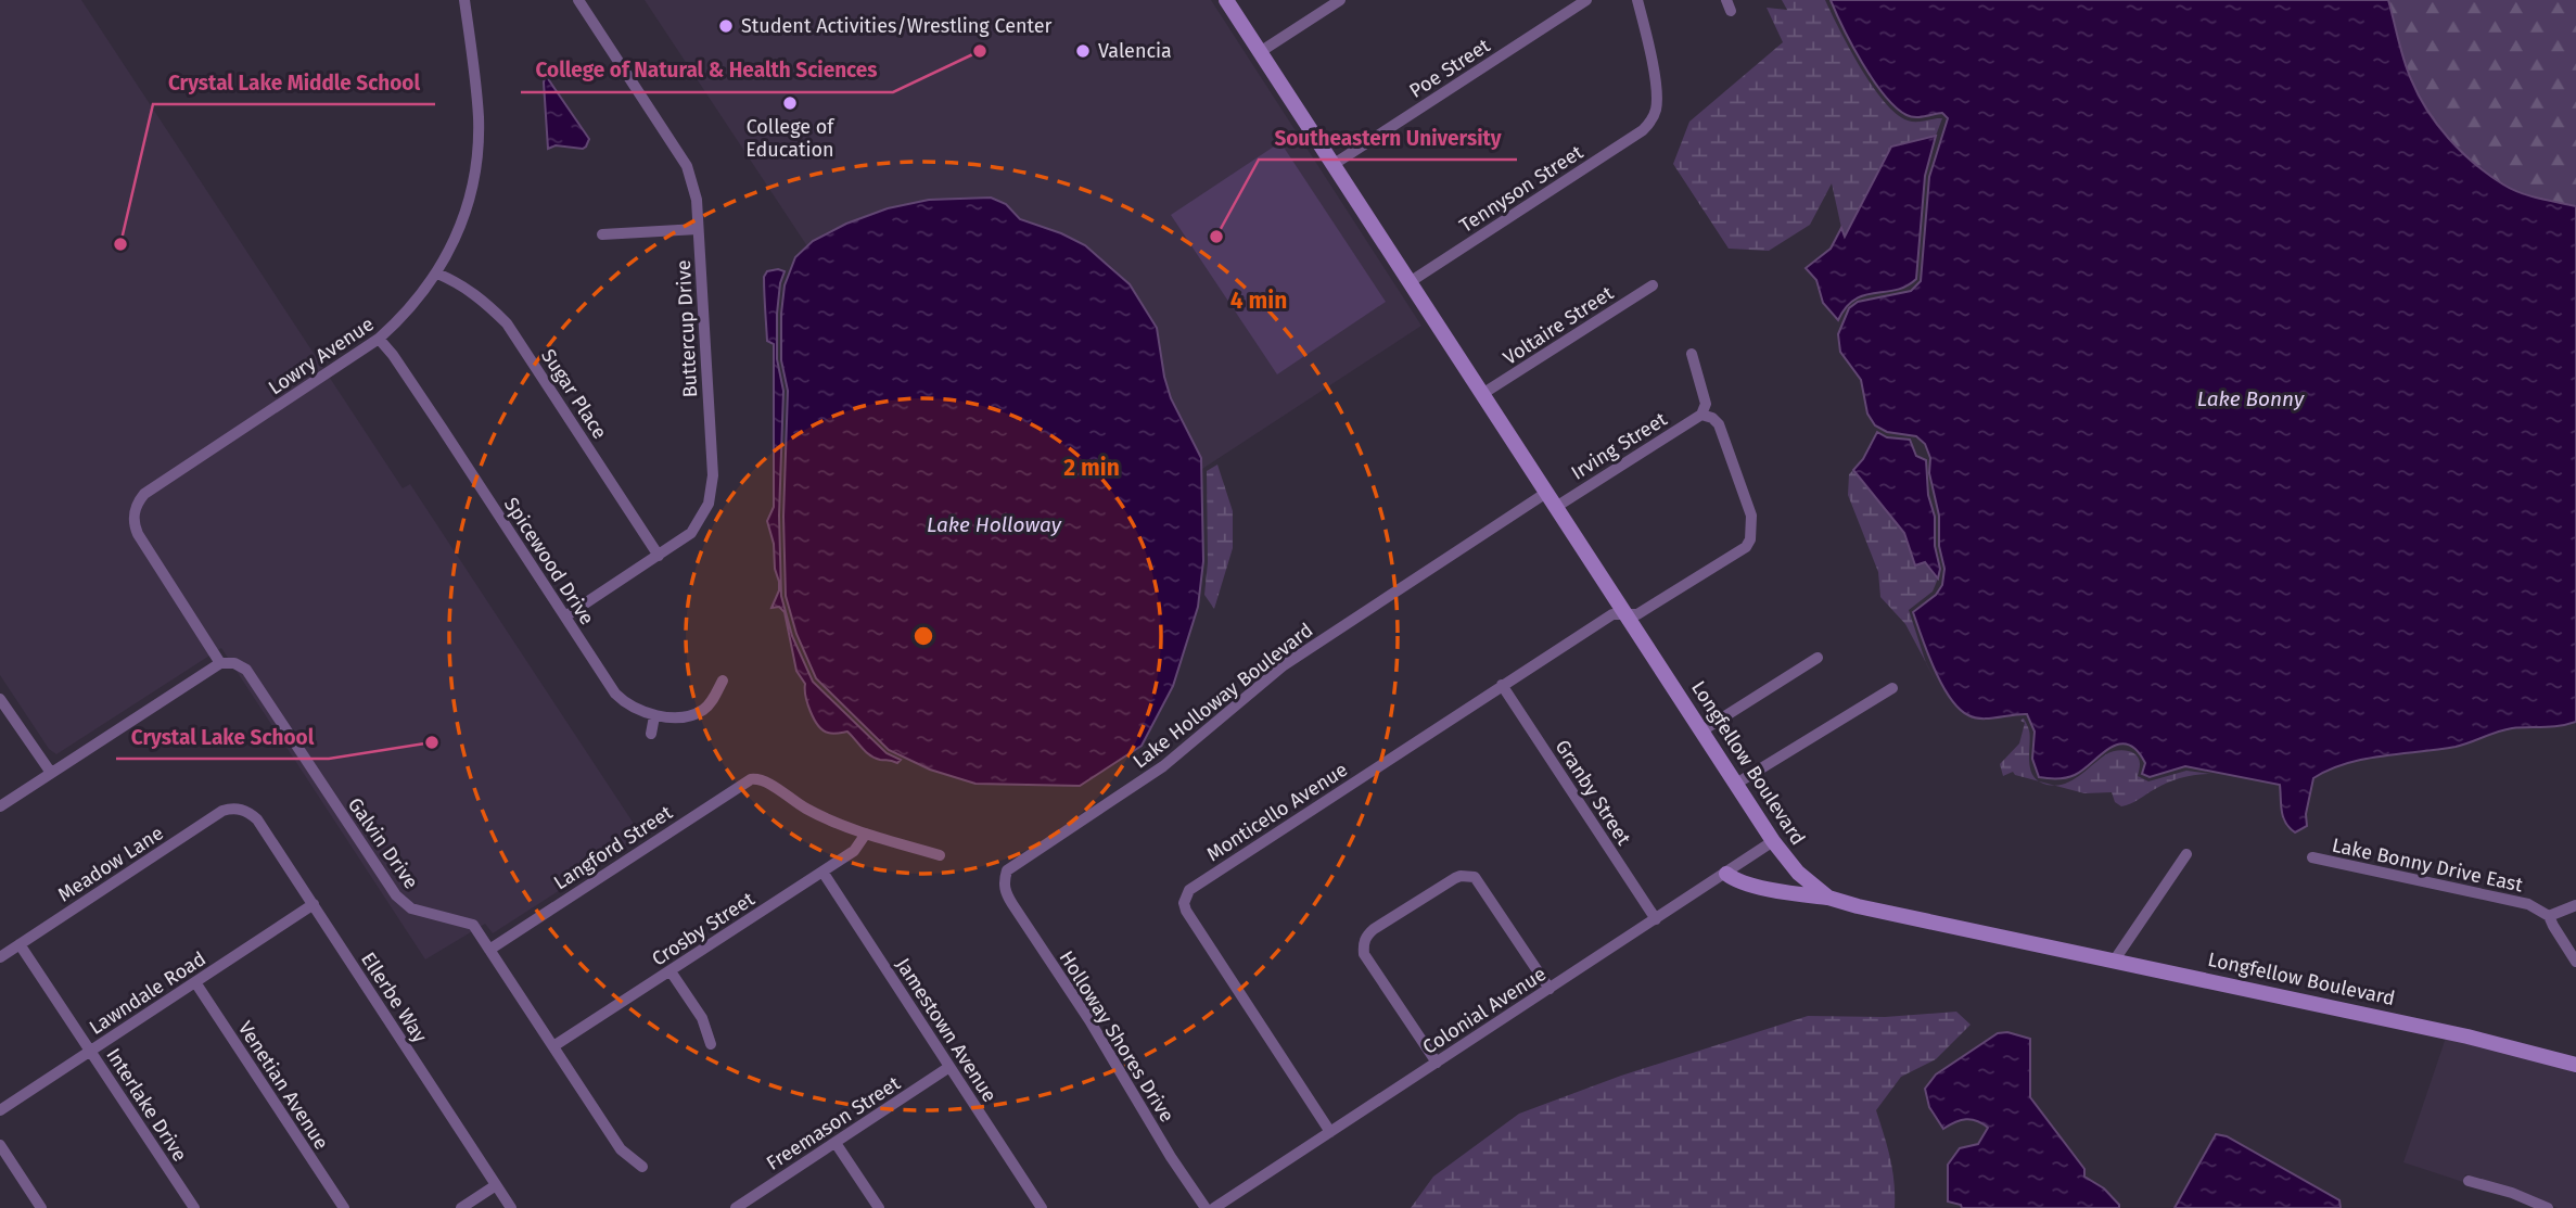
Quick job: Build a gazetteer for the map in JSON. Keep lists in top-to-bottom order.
{
  "streets": {
    "street": [
      "Poe Street",
      "Tennyson Street",
      "Voltaire Street",
      "Buttercup Drive",
      "Lowry Avenue",
      "Sugar Place",
      "Irving Street",
      "Spicewood Drive",
      "Lake Holloway Boulevard",
      "Longfellow Boulevard",
      "Granby Street",
      "Monticello Avenue",
      "Galvin Drive",
      "Langford Street",
      "Meadow Lane",
      "Lake Bonny Drive East",
      "Crosby Street",
      "Lawndale Road",
      "Ellerbe Way",
      "Colonial Avenue",
      "Jamestown Avenue",
      "Holloway Shores Drive",
      "Venetian Avenue",
      "Interlake Drive",
      "Freemason Street"
    ]
  },
  "crossings": [
    ["Poe Street", "Longfellow Boulevard"],
    ["Tennyson Street", "Longfellow Boulevard"],
    ["Voltaire Street", "Longfellow Boulevard"],
    ["Buttercup Drive", "Sugar Place"],
    ["Buttercup Drive", "Spicewood Drive"],
    ["Lowry Avenue", "Sugar Place"],
    ["Lowry Avenue", "Spicewood Drive"],
    ["Lowry Avenue", "Galvin Drive"],
    ["Irving Street", "Longfellow Boulevard"],
    ["Irving Street", "Monticello Avenue"],
    ["Lake Holloway Boulevard", "Longfellow Boulevard"],
    ["Lake Holloway Boulevard", "Holloway Shores Drive"],
    ["Longfellow Boulevard", "Monticello Avenue"],
    ["Longfellow Boulevard", "Colonial Avenue"],
    ["Granby Street", "Monticello Avenue"],
    ["Granby Street", "Colonial Avenue"],
    ["Monticello Avenue", "Colonial Avenue"],
    ["Galvin Drive", "Langford Street"],
    ["Galvin Drive", "Crosby Street"],
    ["Langford Street", "Crosby Street"],
    ["Meadow Lane", "Ellerbe Way"],
    ["Meadow Lane", "Interlake Drive"],
    ["Crosby Street", "Jamestown Avenue"],
    ["Lawndale Road", "Ellerbe Way"],
    ["Lawndale Road", "Venetian Avenue"],
    ["Lawndale Road", "Interlake Drive"],
    ["Jamestown Avenue", "Freemason Street"]
  ],
  "water": ["Lake Bonny", "Lake Holloway"],
  "places": [
    "Student Activities/Wrestling Center",
    "College of Natural & Health Sciences",
    "Valencia",
    "College of Education",
    "Southeastern University",
    "Crystal Lake Middle School",
    "Crystal Lake School"
  ],
  "rings": ["4 min", "2 min"]
}
